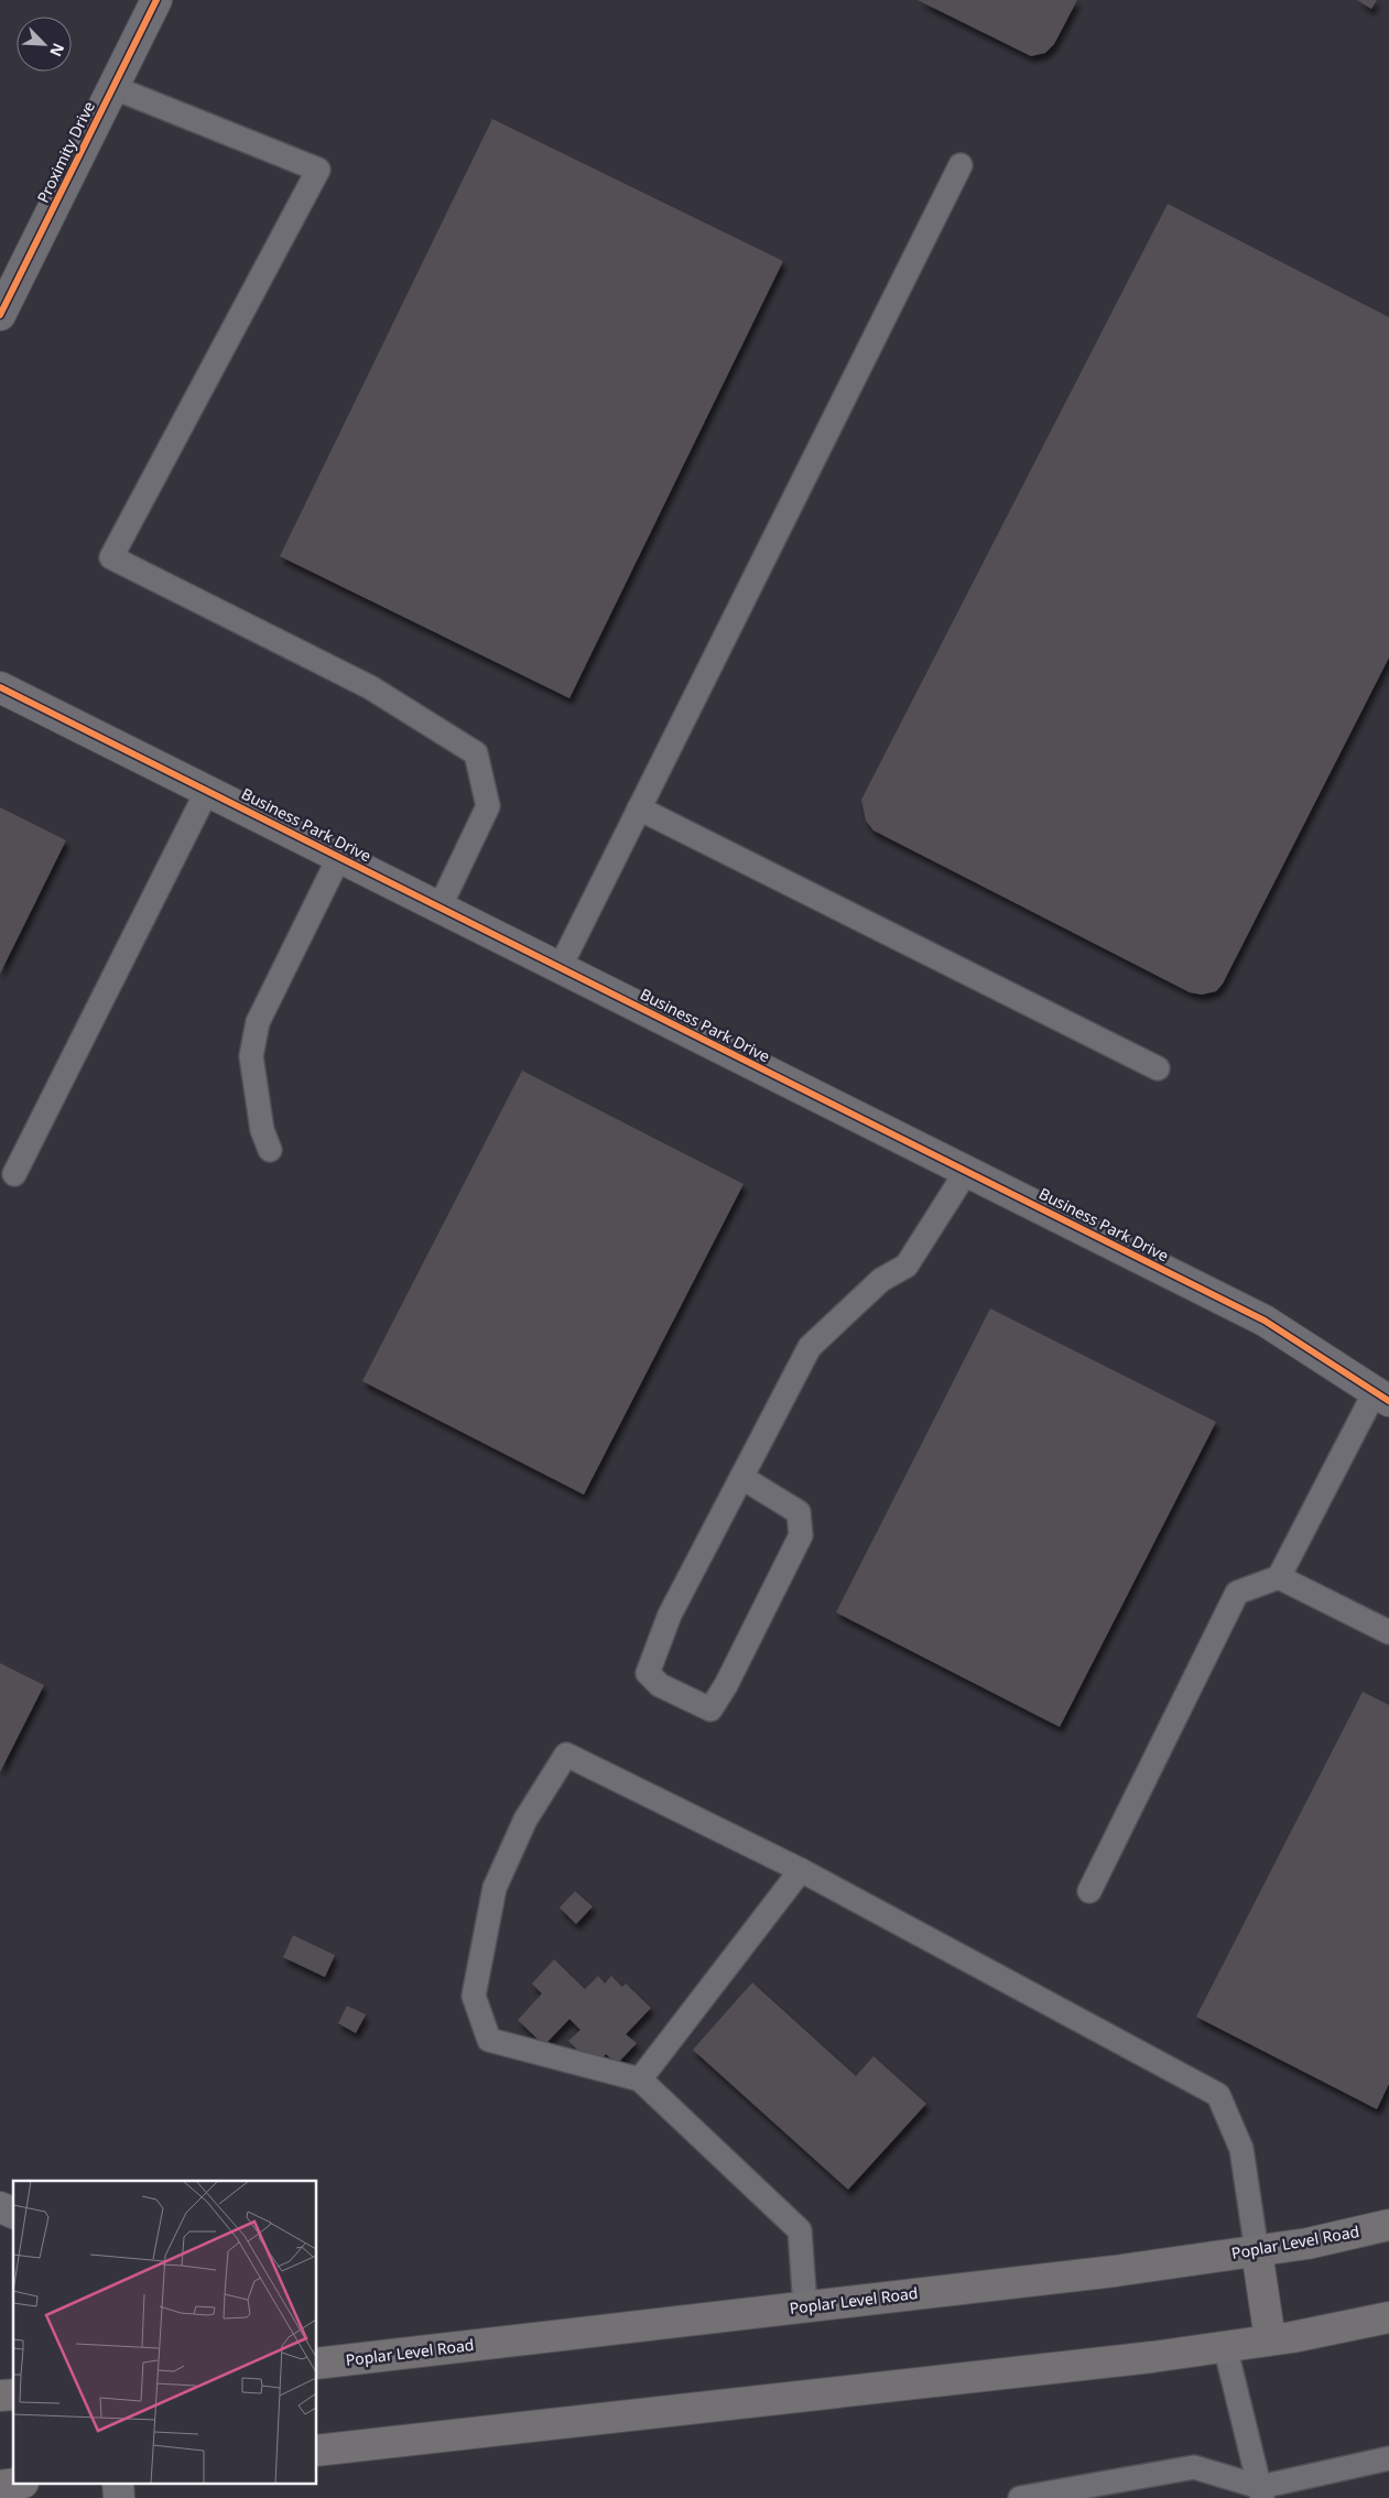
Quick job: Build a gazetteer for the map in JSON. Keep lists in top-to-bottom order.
{
  "streets": {
    "main road": ["Poplar Level Road"],
    "street": ["Proximity Drive", "Business Park Drive"]
  },
  "north": "bottom right"
}
